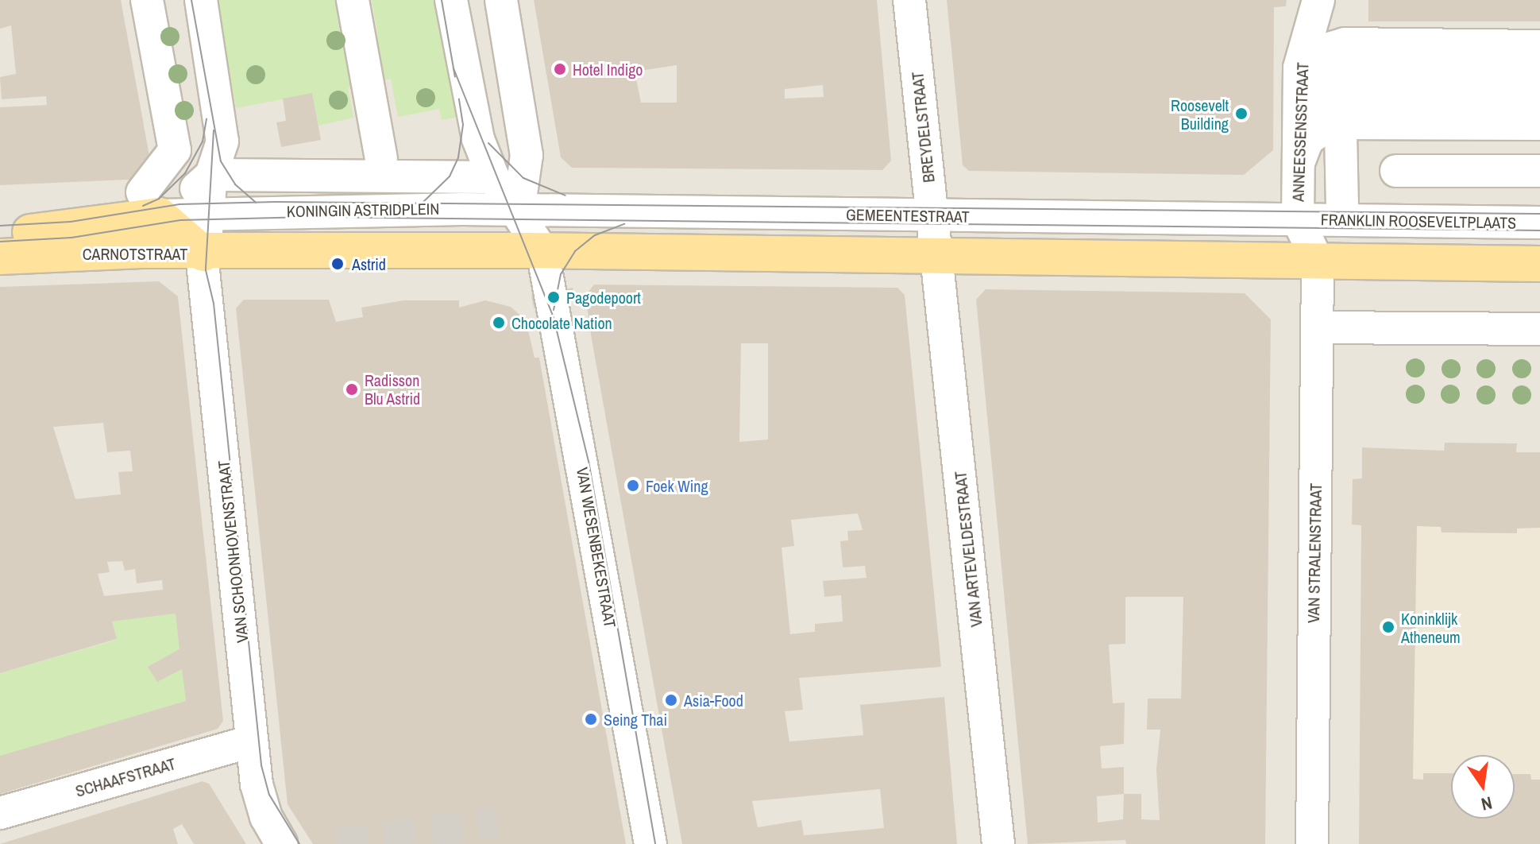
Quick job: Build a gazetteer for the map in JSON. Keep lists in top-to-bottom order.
{
  "streets": {
    "main road": ["CARNOTSTRAAT"],
    "street": [
      "BREYDELSTRAAT",
      "ANNEESSENSSTRAAT",
      "KONINGIN ASTRIDPLEIN",
      "GEMEENTESTRAAT",
      "FRANKLIN ROOSEVELTPLAATS",
      "VAN WESENBEKESTRAAT",
      "VAN ARTEVELDESTRAAT",
      "VAN SCHOONHOVENSTRAAT",
      "VAN STRALENSTRAAT",
      "SCHAAFSTRAAT"
    ]
  },
  "crossings": [
    ["BREYDELSTRAAT", "GEMEENTESTRAAT"],
    ["BREYDELSTRAAT", "VAN ARTEVELDESTRAAT"],
    ["ANNEESSENSSTRAAT", "GEMEENTESTRAAT"],
    ["ANNEESSENSSTRAAT", "FRANKLIN ROOSEVELTPLAATS"],
    ["ANNEESSENSSTRAAT", "VAN STRALENSTRAAT"],
    ["KONINGIN ASTRIDPLEIN", "GEMEENTESTRAAT"],
    ["KONINGIN ASTRIDPLEIN", "CARNOTSTRAAT"],
    ["GEMEENTESTRAAT", "FRANKLIN ROOSEVELTPLAATS"],
    ["CARNOTSTRAAT", "VAN SCHOONHOVENSTRAAT"],
    ["VAN SCHOONHOVENSTRAAT", "SCHAAFSTRAAT"]
  ],
  "places": [
    "Hotel Indigo",
    "Roosevelt Building",
    "Astrid",
    "Pagodepoort",
    "Chocolate Nation",
    "Radisson Blu Astrid",
    "Foek Wing",
    "Koninklijk Atheneum",
    "Asia-Food",
    "Seing Thai"
  ],
  "north": "bottom"
}
